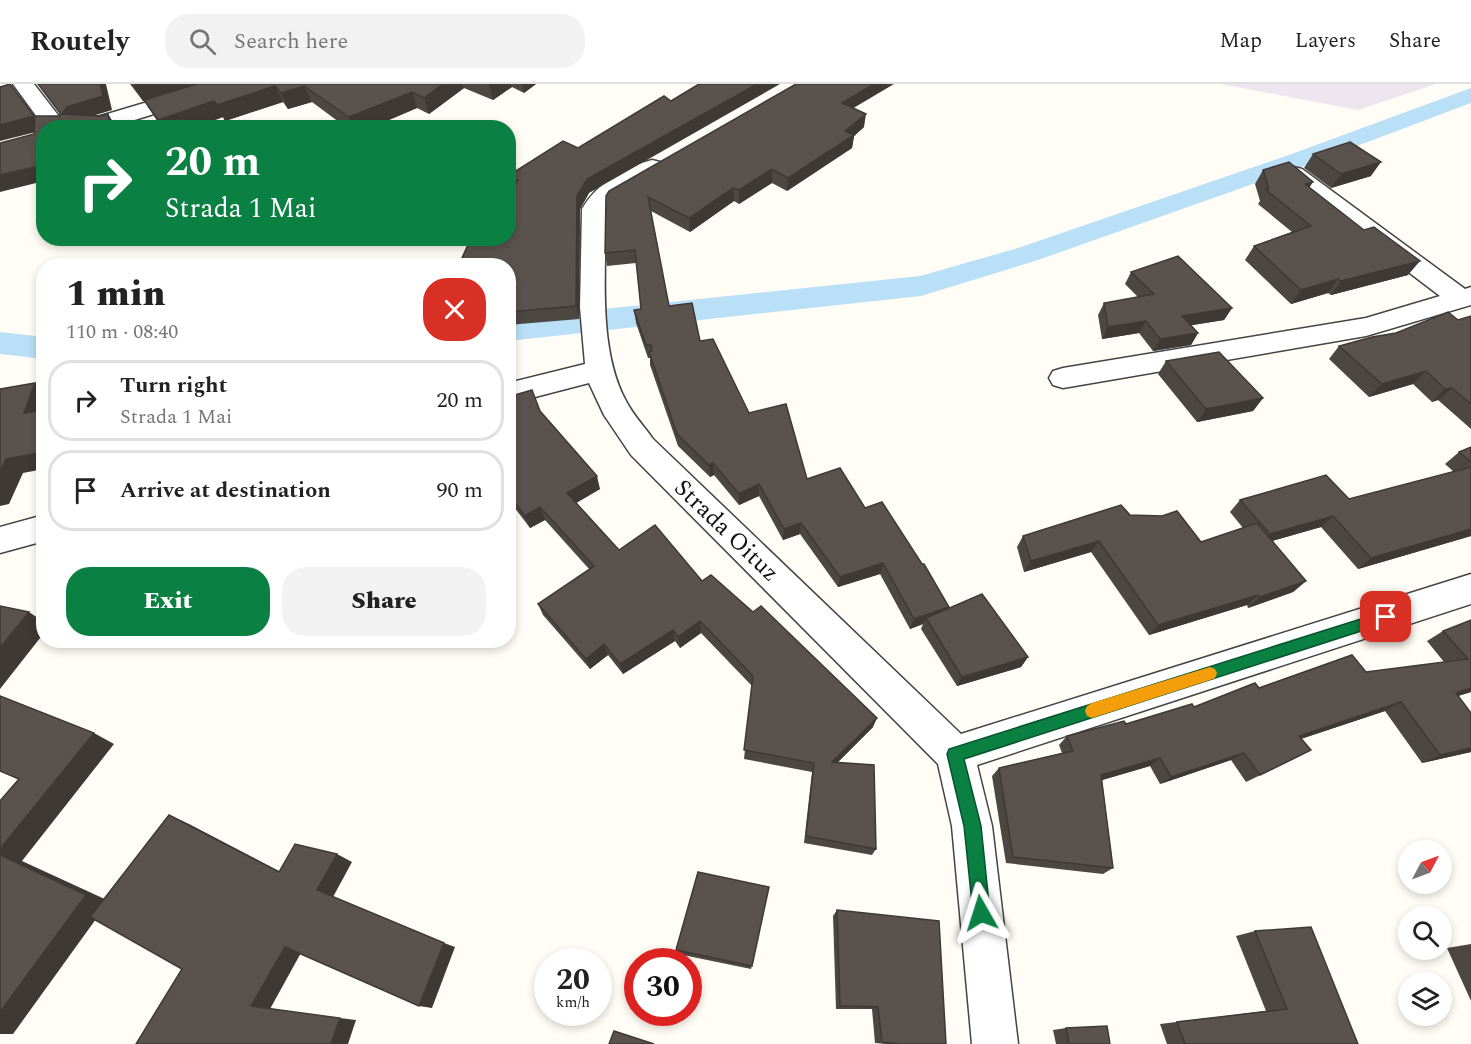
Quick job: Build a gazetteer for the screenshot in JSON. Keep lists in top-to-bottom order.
{
  "streets": {
    "street": ["Strada Oituz"]
  },
  "north": "top right",
  "page": {
    "header": "Routely",
    "search": "Search here",
    "nav": ["Map", "Layers", "Share"],
    "turn": ["20 m", "Strada 1 Mai"],
    "heading": ["1 min", "110 m · 08:40"],
    "list": [
      {
        "name": "Turn right",
        "note": "Strada 1 Mai",
        "value": "20 m"
      },
      {
        "name": "Arrive at destination",
        "value": "90 m"
      }
    ],
    "buttons": ["Exit", "Share"],
    "speed": "20 km/h",
    "limit": "30"
  }
}
